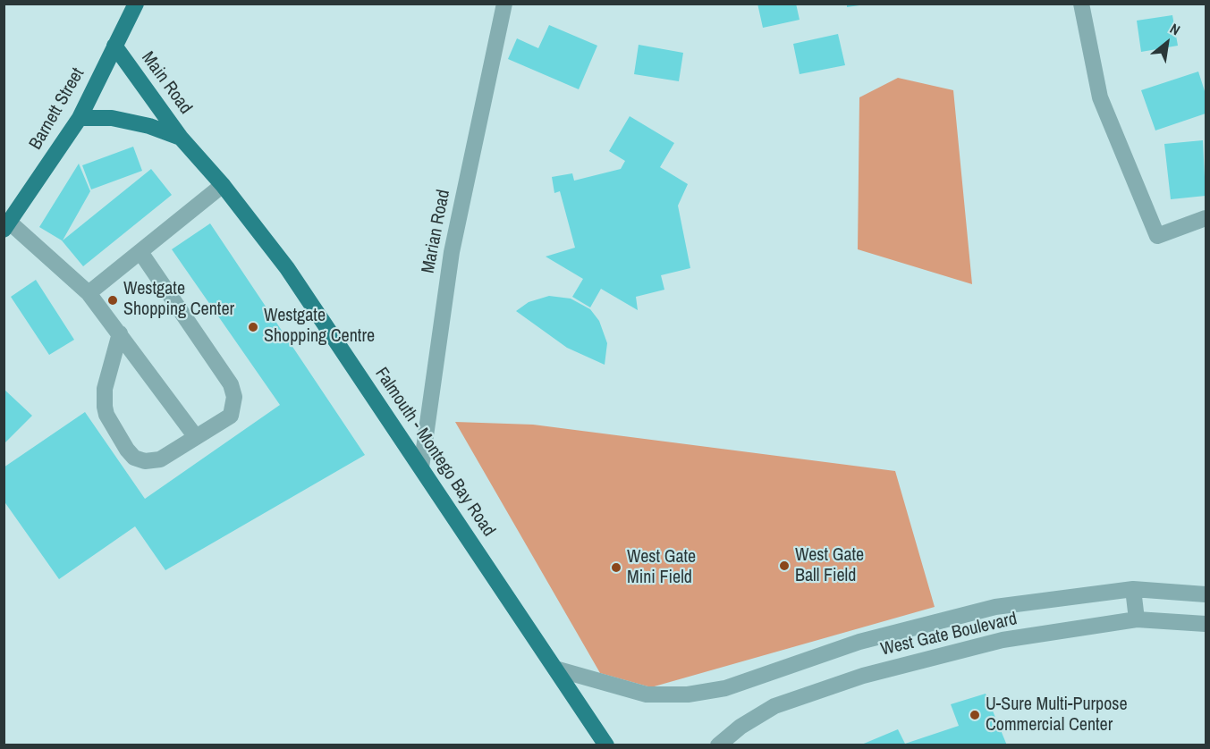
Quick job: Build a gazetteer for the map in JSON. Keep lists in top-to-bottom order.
{
  "streets": {
    "main road": ["Main Road", "Barnett Street", "Falmouth - Montego Bay Road"],
    "street": ["Marian Road", "West Gate Boulevard"]
  },
  "crossings": [
    ["Main Road", "Barnett Street"],
    ["Main Road", "Falmouth - Montego Bay Road"],
    ["Marian Road", "Falmouth - Montego Bay Road"],
    ["Falmouth - Montego Bay Road", "West Gate Boulevard"]
  ],
  "places": [
    "Westgate Shopping Center",
    "Westgate Shopping Centre",
    "West Gate Ball Field",
    "West Gate Mini Field",
    "U-Sure Multi-Purpose Commercial Center"
  ],
  "north": "top right"
}
